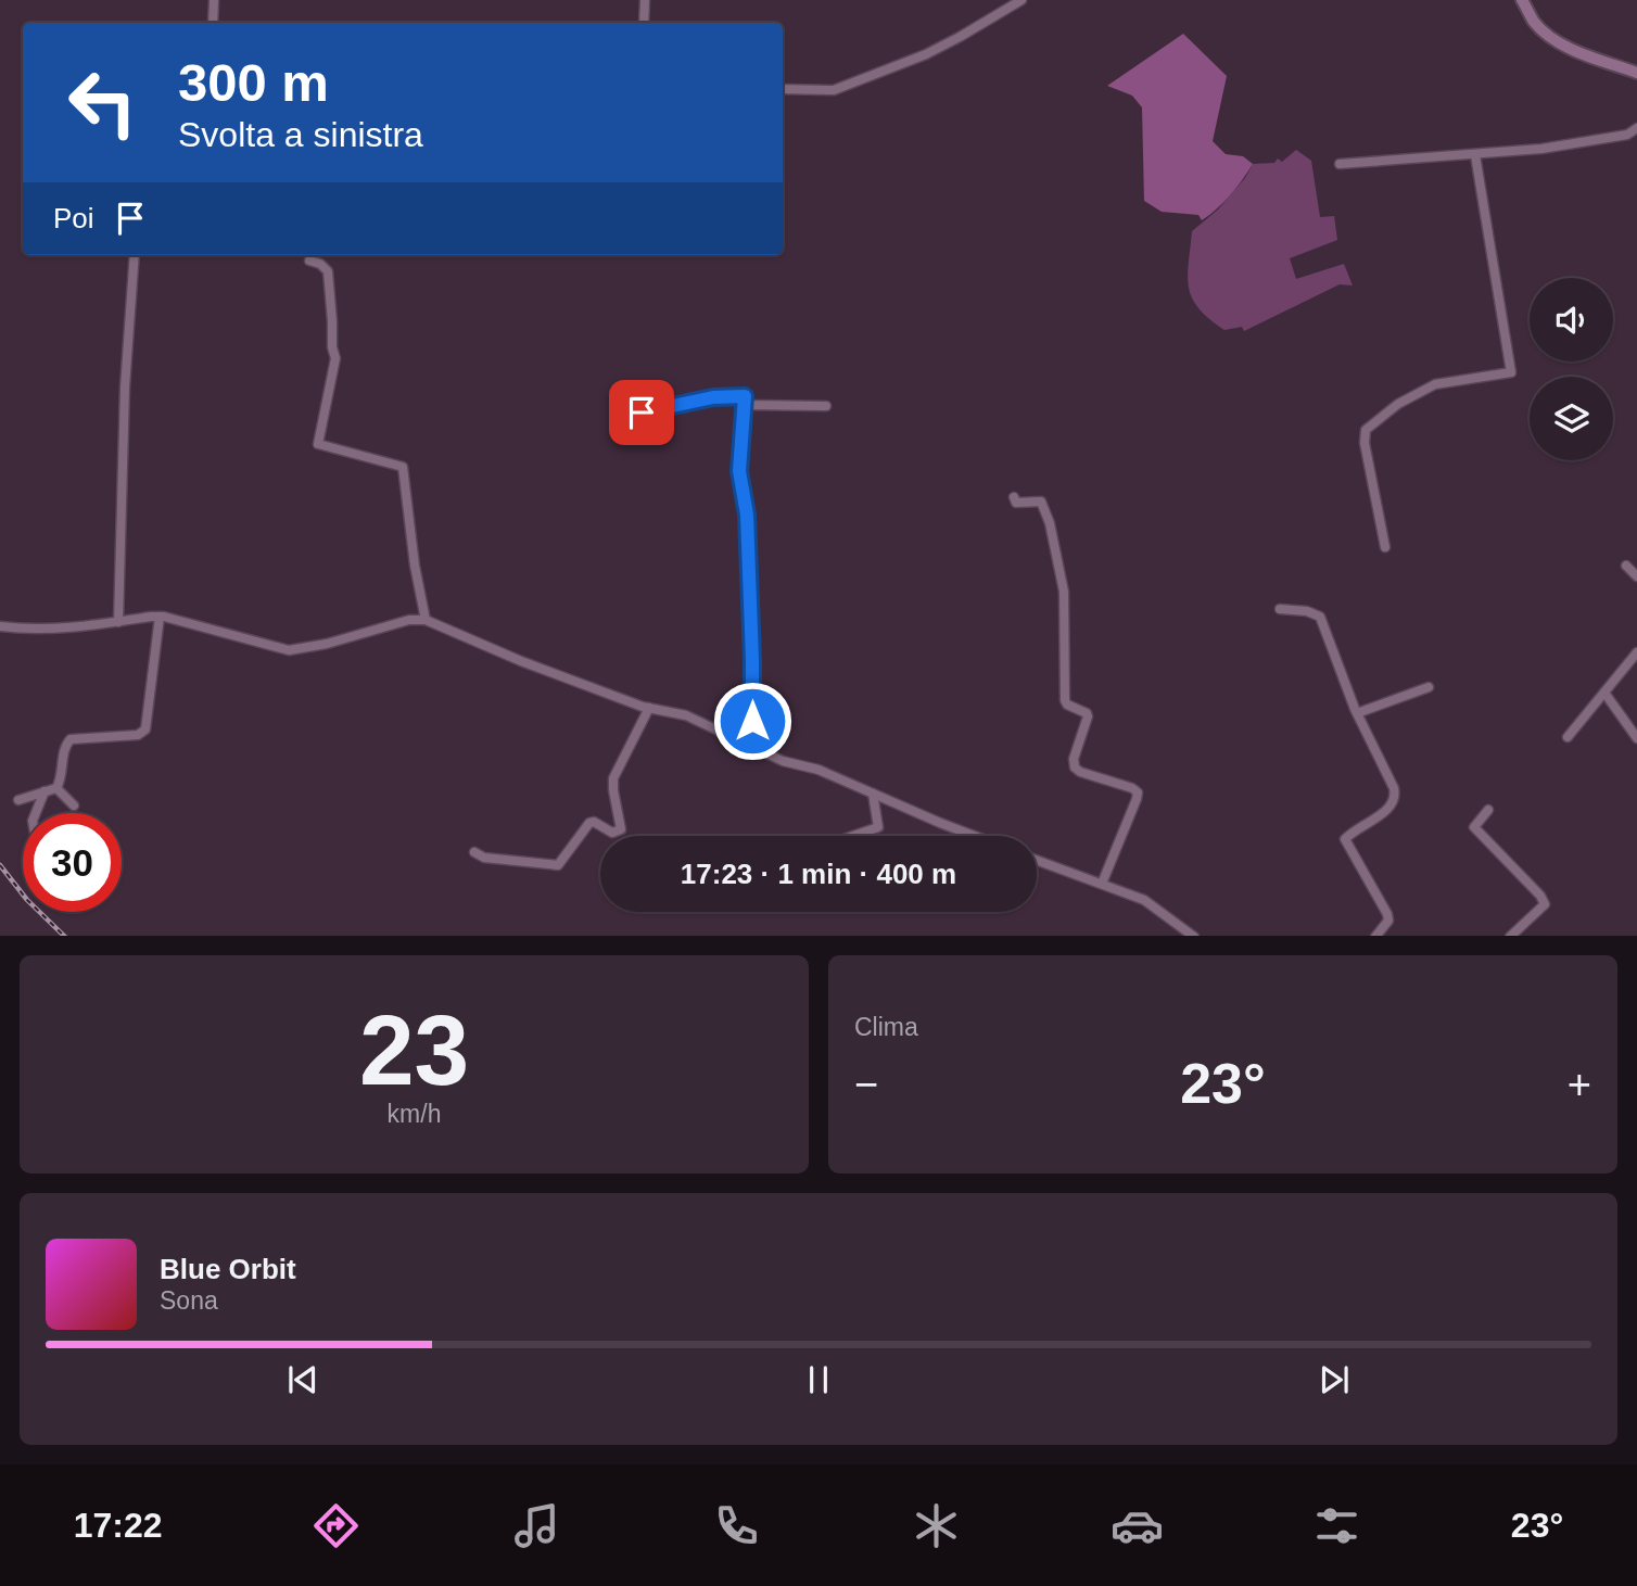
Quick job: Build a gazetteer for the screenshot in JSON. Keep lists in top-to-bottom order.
{
  "page": {
    "turn": ["300 m", "Svolta a sinistra"],
    "then": "Poi",
    "limit": "30",
    "trip": "17:23 · 1 min · 400 m",
    "tile": [
      ["23", "km/h"],
      "Clima"
    ],
    "heat": ["−", "23°", "+"],
    "song": ["Blue Orbit", "Sona"],
    "tabs": ["17:22", "23°"]
  }
}
